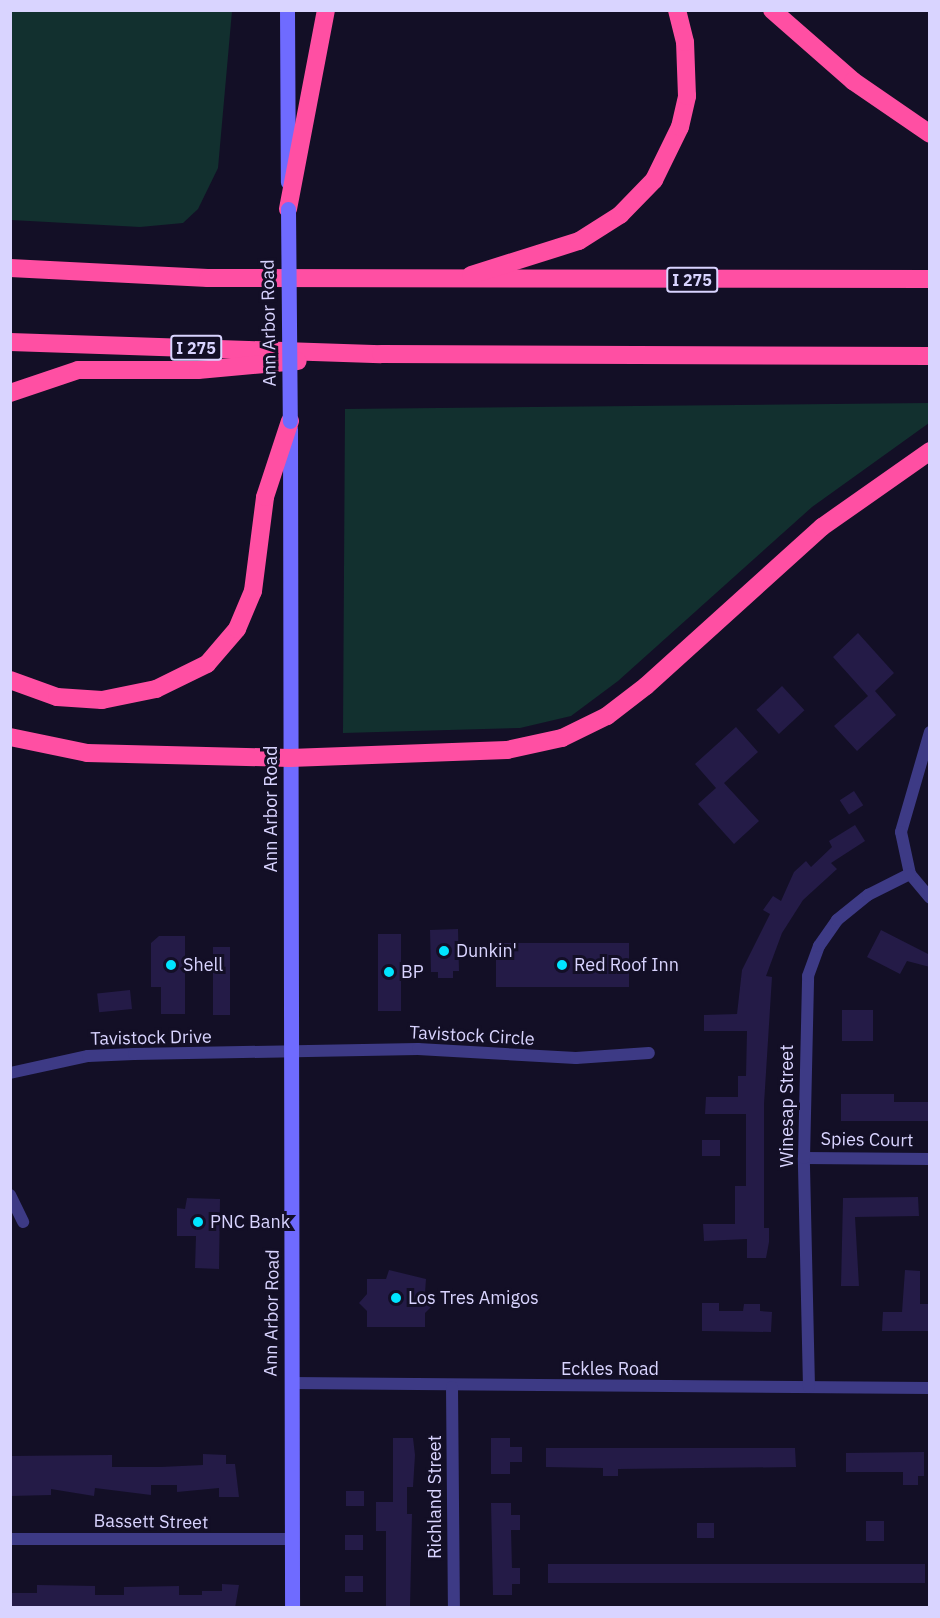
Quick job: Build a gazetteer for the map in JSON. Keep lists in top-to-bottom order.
{
  "streets": {
    "highway": ["I 275"],
    "main road": ["Ann Arbor Road"],
    "street": [
      "Tavistock Circle",
      "Tavistock Drive",
      "Winesap Street",
      "Spies Court",
      "Eckles Road",
      "Richland Street",
      "Bassett Street"
    ]
  },
  "crossings": [
    ["Ann Arbor Road", "Tavistock Circle"],
    ["Ann Arbor Road", "Tavistock Drive"],
    ["Ann Arbor Road", "Eckles Road"],
    ["Ann Arbor Road", "Bassett Street"],
    ["Tavistock Circle", "Tavistock Drive"],
    ["Winesap Street", "Spies Court"],
    ["Winesap Street", "Eckles Road"],
    ["Eckles Road", "Richland Street"]
  ],
  "places": [
    "Dunkin'",
    "Shell",
    "Red Roof Inn",
    "BP",
    "PNC Bank",
    "Los Tres Amigos"
  ]
}
